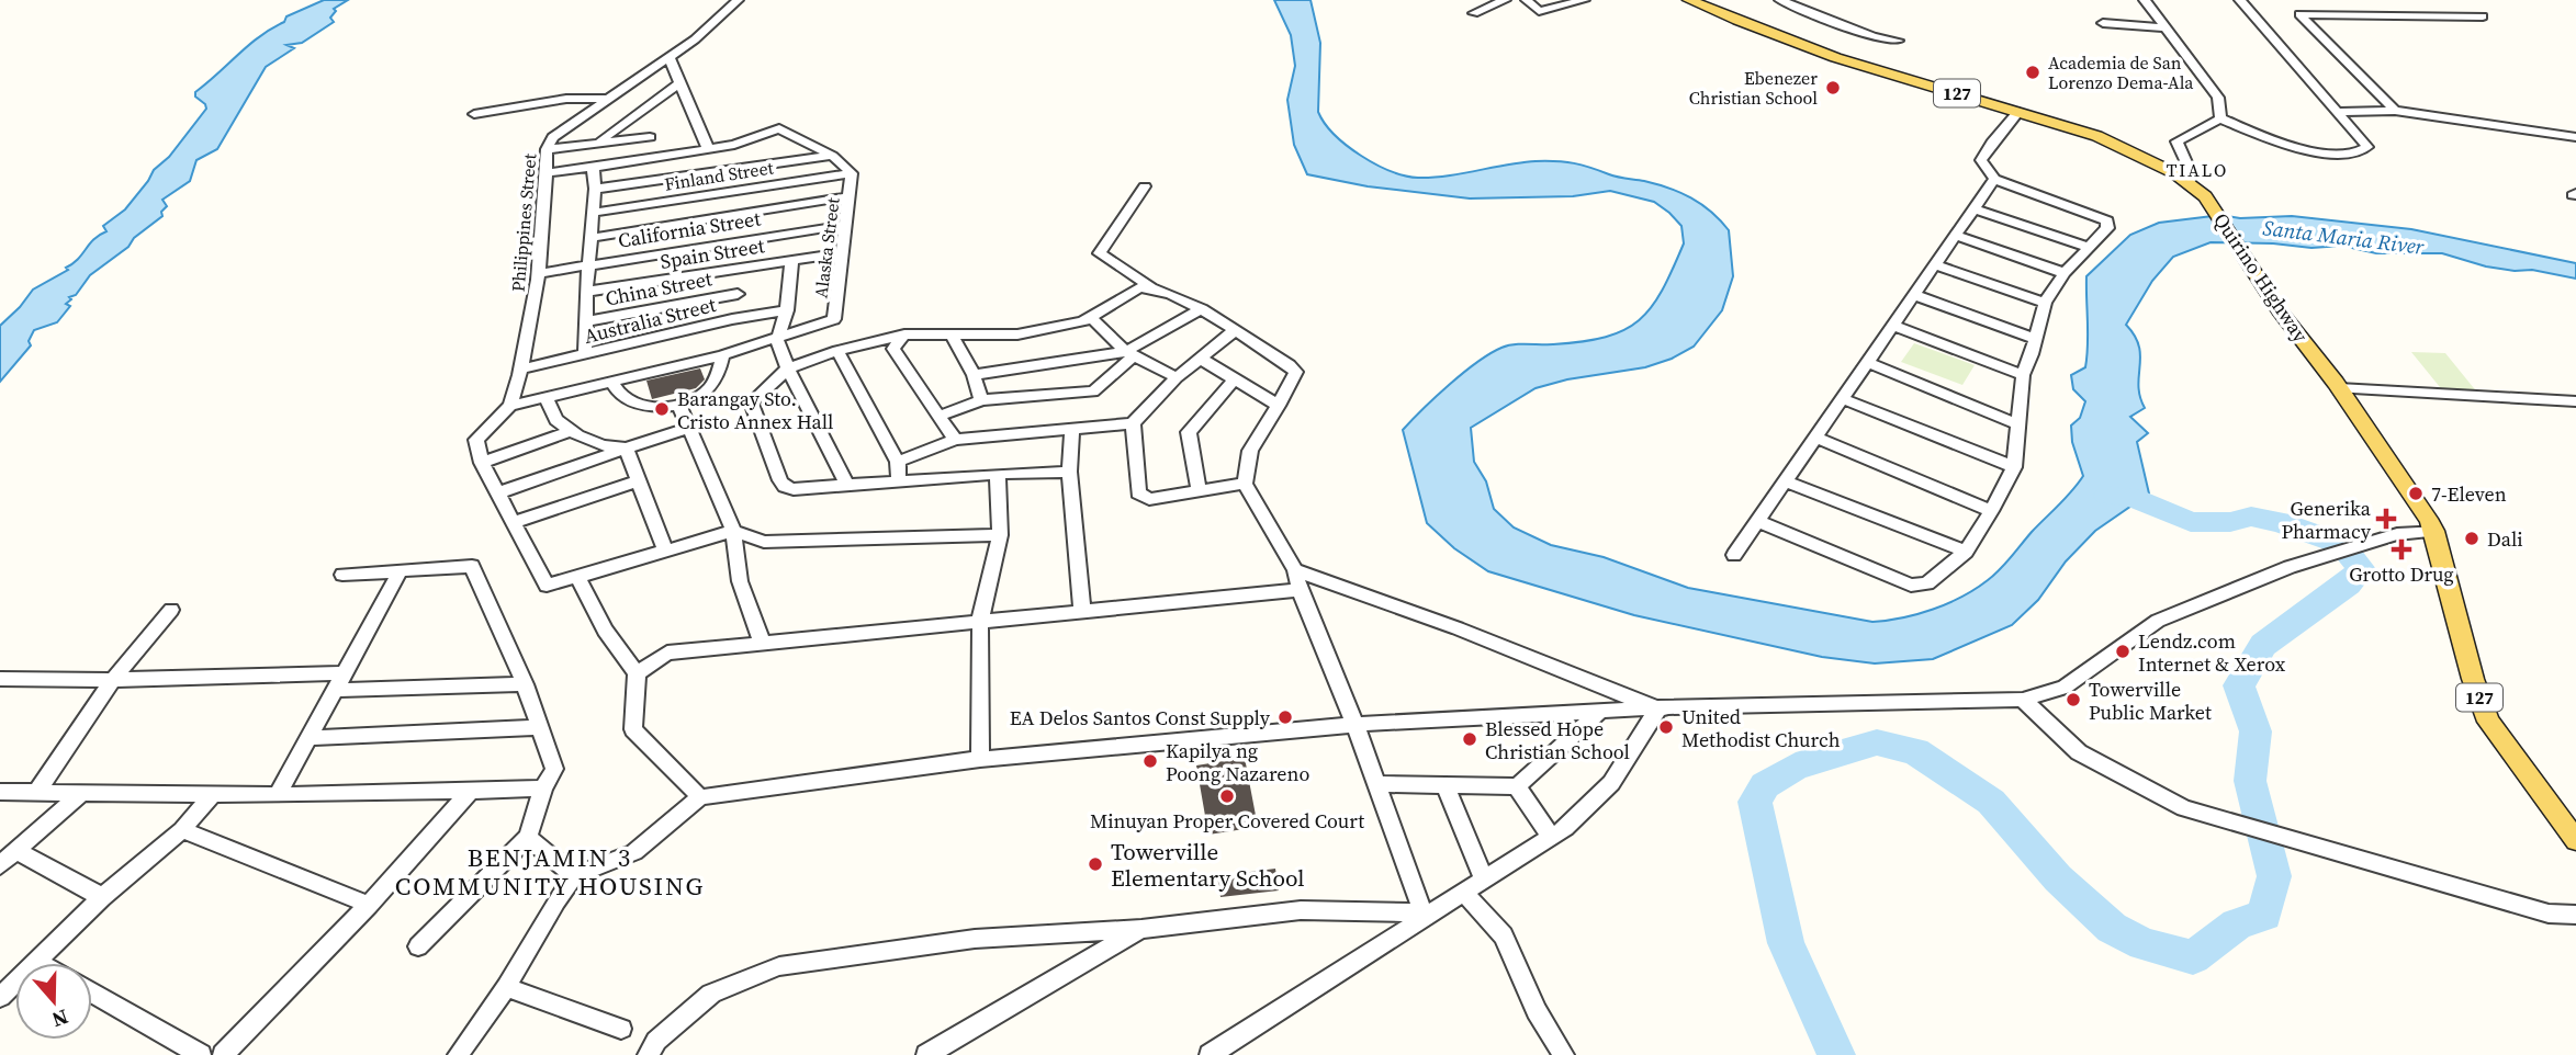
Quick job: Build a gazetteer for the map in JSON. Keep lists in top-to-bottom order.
{
  "streets": {
    "main road": ["127", "Quirino Highway"],
    "street": [
      "Finland Street",
      "Philippines Street",
      "California Street",
      "Alaska Street",
      "Spain Street",
      "China Street",
      "Australia Street"
    ]
  },
  "crossings": [
    ["Finland Street", "Alaska Street"],
    ["Philippines Street", "California Street"],
    ["Philippines Street", "Australia Street"],
    ["California Street", "Alaska Street"],
    ["Alaska Street", "Spain Street"]
  ],
  "districts": ["TIALO", "BENJAMIN 3 COMMUNITY HOUSING"],
  "water": ["Santa Maria River"],
  "places": {
    "other": [
      "Academia de San Lorenzo Dema-Ala",
      "Ebenezer Christian School",
      "Barangay Sto. Cristo Annex Hall",
      "7-Eleven",
      "Dali",
      "Lendz.com Internet & Xerox",
      "Towerville Public Market",
      "EA Delos Santos Const Supply",
      "United Methodist Church",
      "Blessed Hope Christian School",
      "Kapilya ng Poong Nazareno",
      "Minuyan Proper Covered Court",
      "Towerville Elementary School"
    ],
    "health": ["Generika Pharmacy", "Grotto Drug"]
  },
  "north": "bottom"
}
